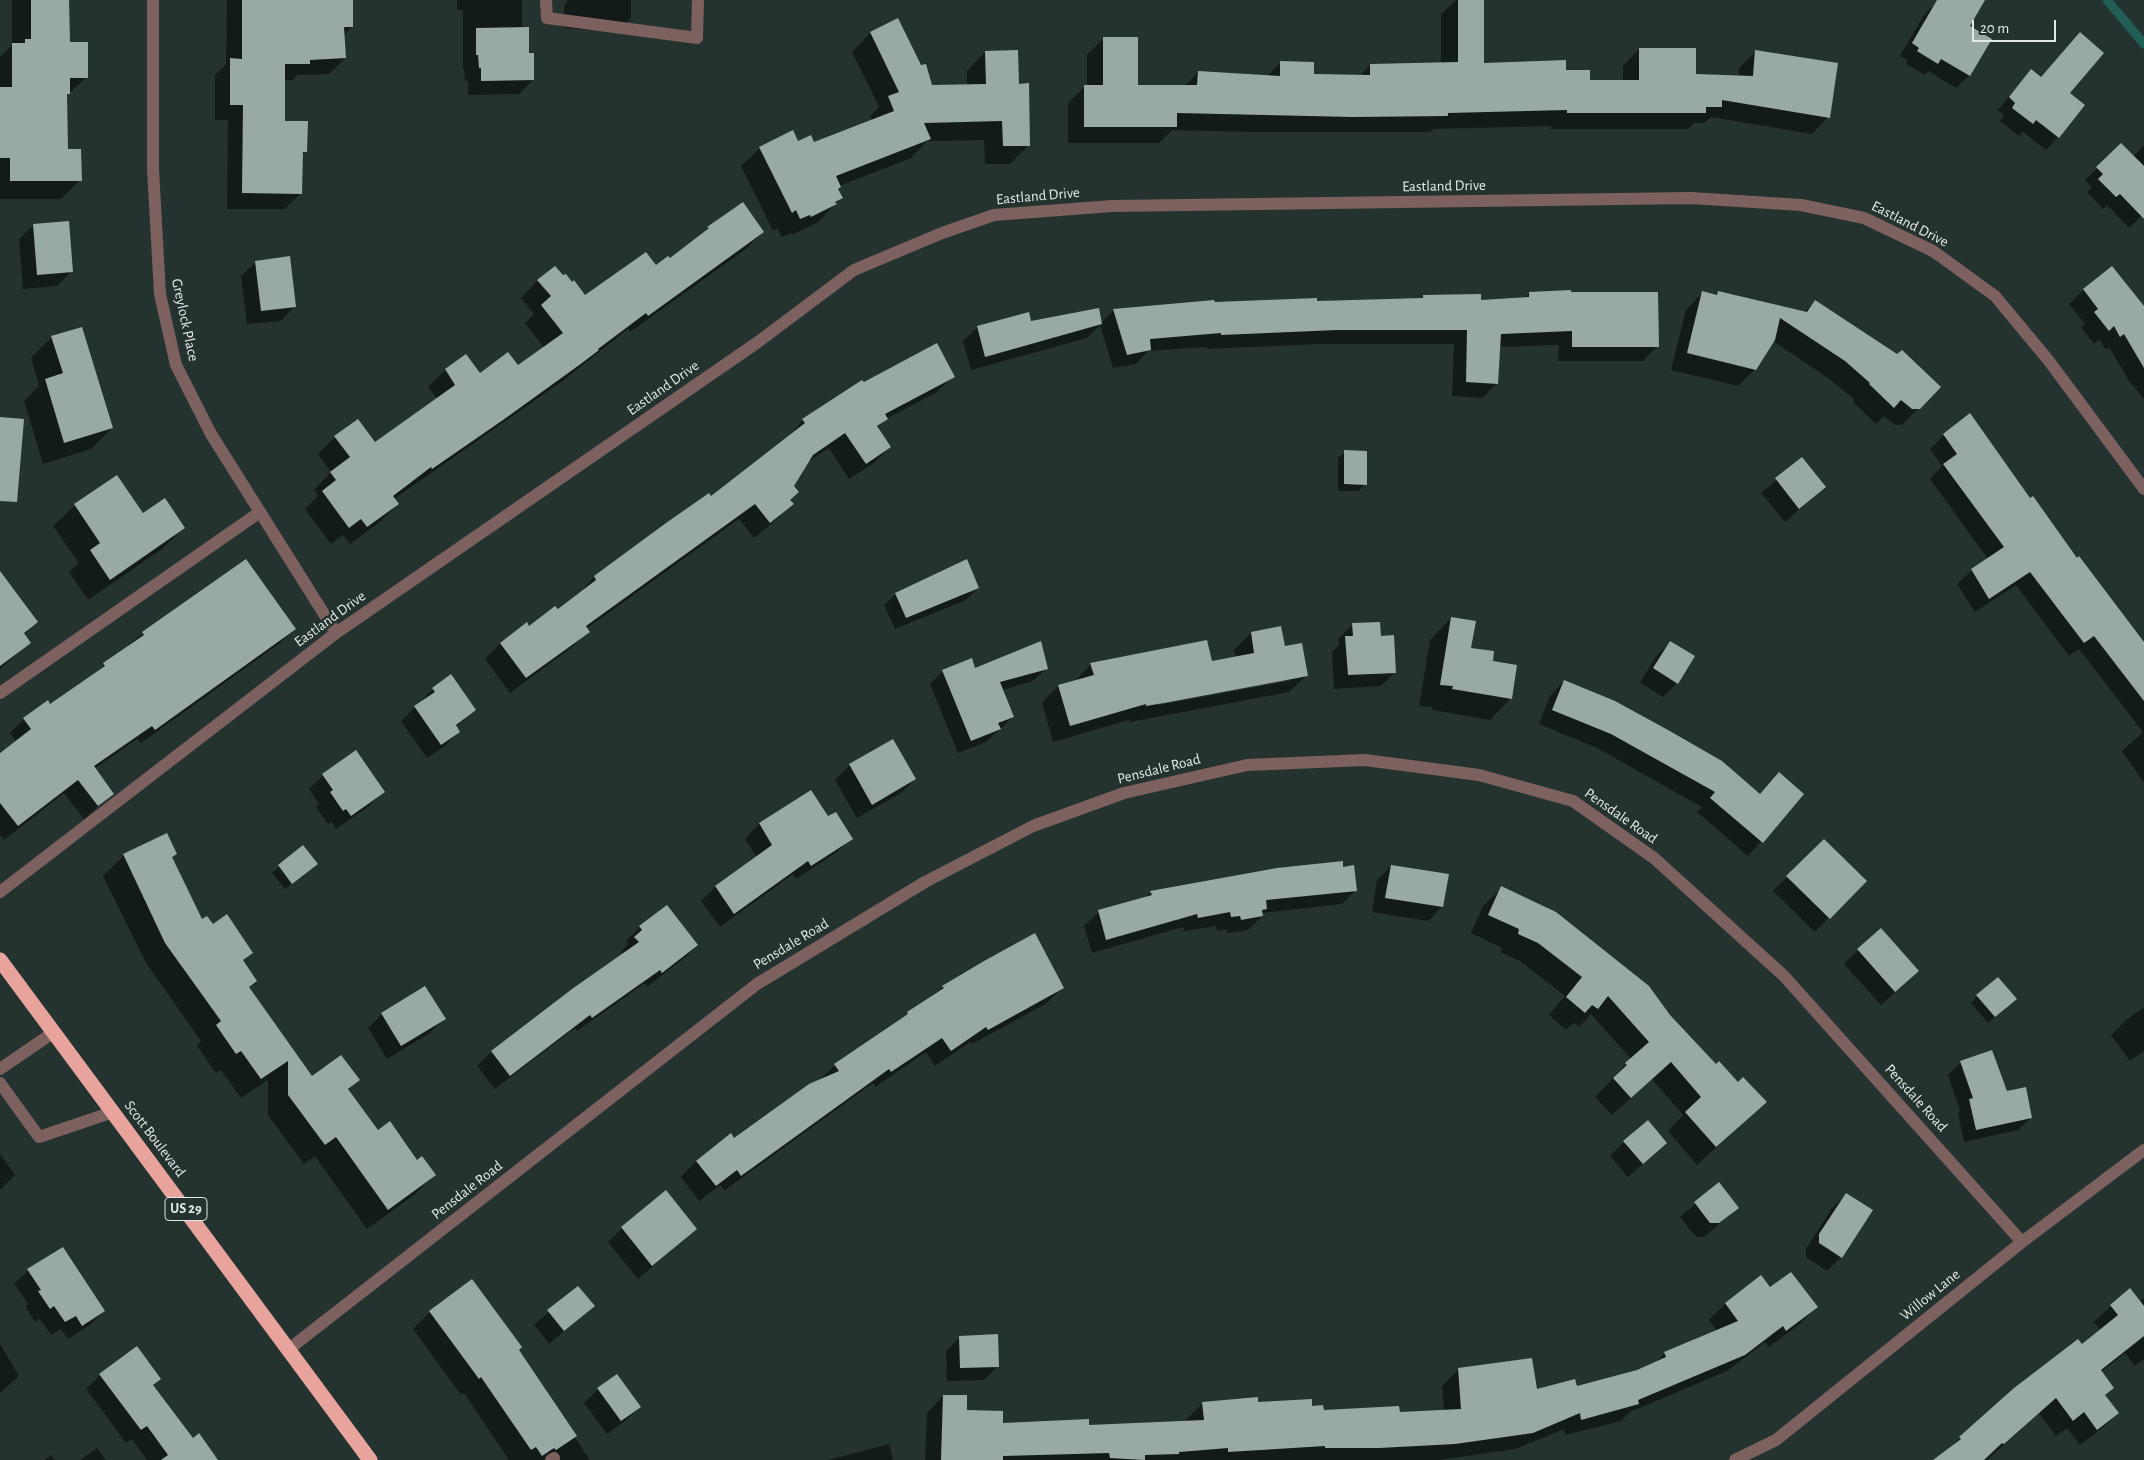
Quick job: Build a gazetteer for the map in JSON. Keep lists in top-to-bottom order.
{
  "streets": {
    "highway": ["Scott Boulevard", "US 29"],
    "street": [
      "Eastland Drive",
      "Greylock Place",
      "Pensdale Road",
      "Willow Lane"
    ]
  },
  "crossings": [
    ["Eastland Drive", "Greylock Place"],
    ["Pensdale Road", "Scott Boulevard"],
    ["Pensdale Road", "Willow Lane"]
  ],
  "scale_bar": "20 m"
}
